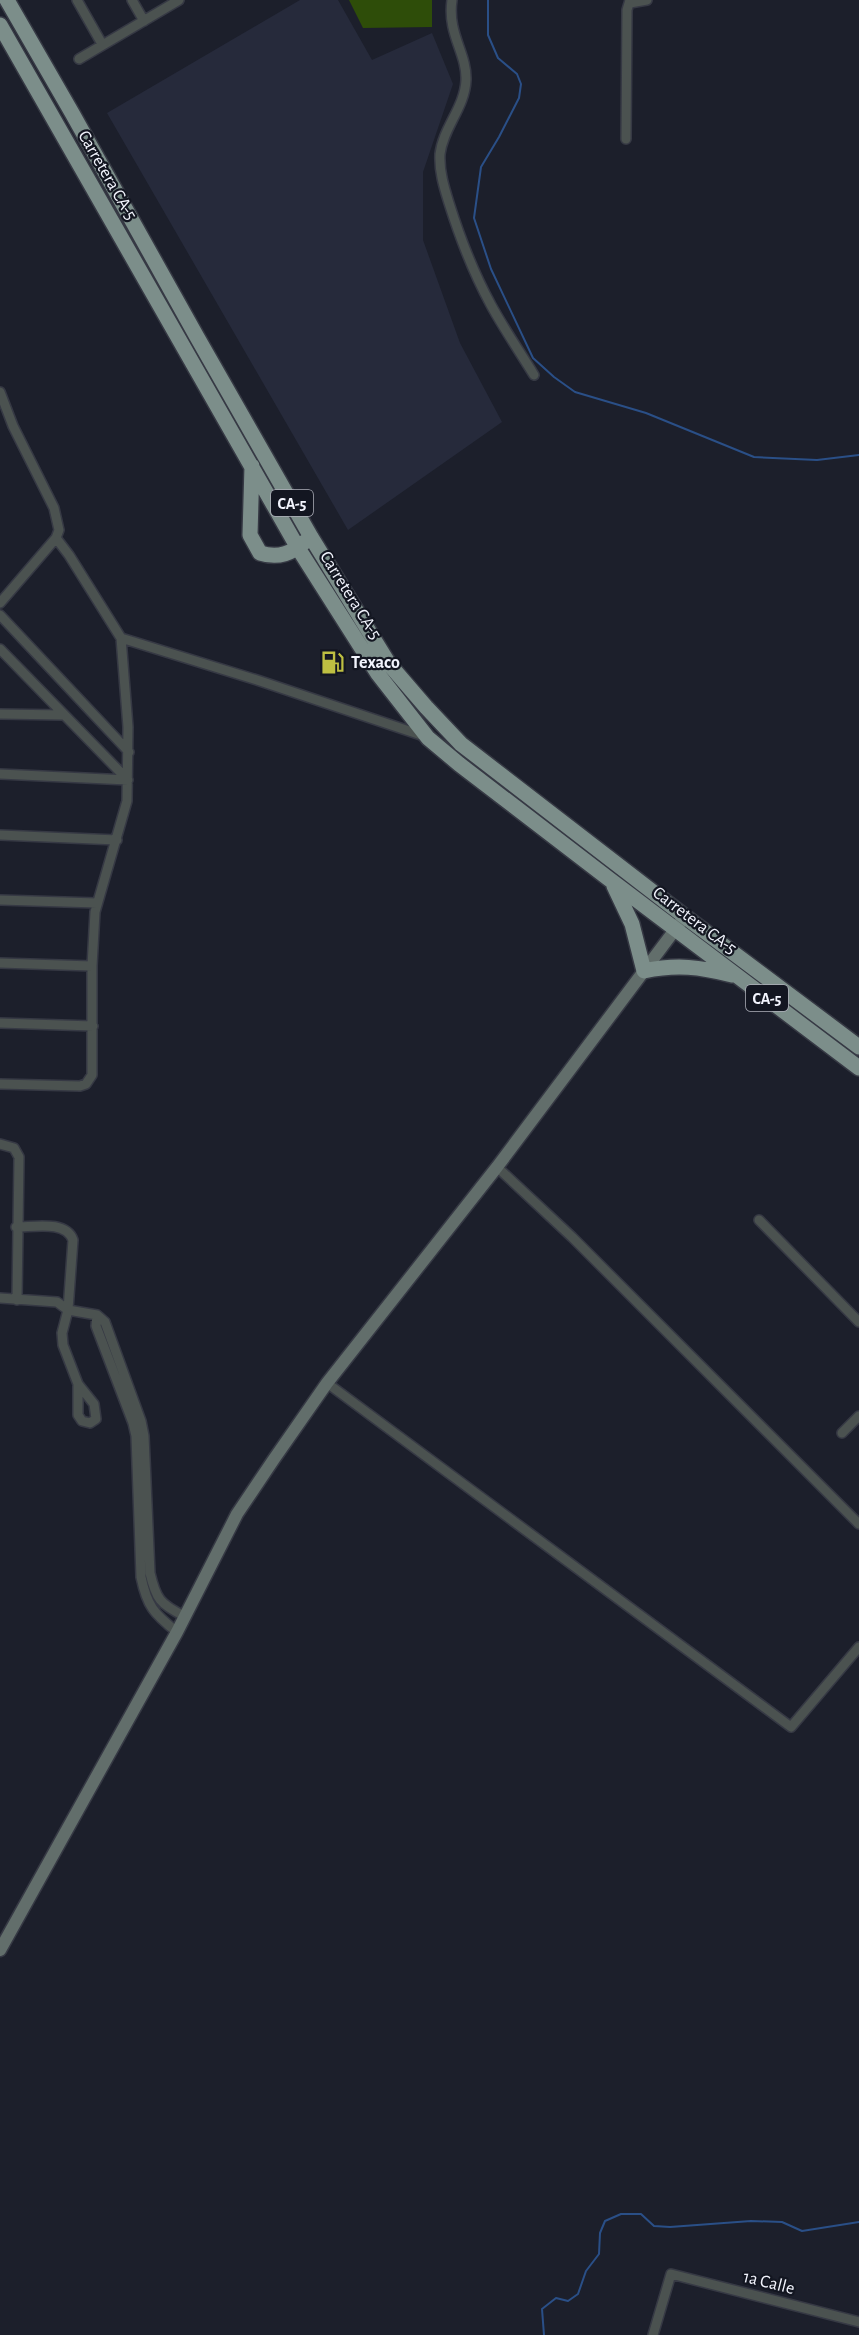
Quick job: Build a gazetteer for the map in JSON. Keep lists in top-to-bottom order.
{
  "streets": {
    "highway": ["Carretera CA-5", "CA-5"],
    "street": ["1a Calle"]
  },
  "places": {
    "fuel station": ["Texaco"]
  }
}
